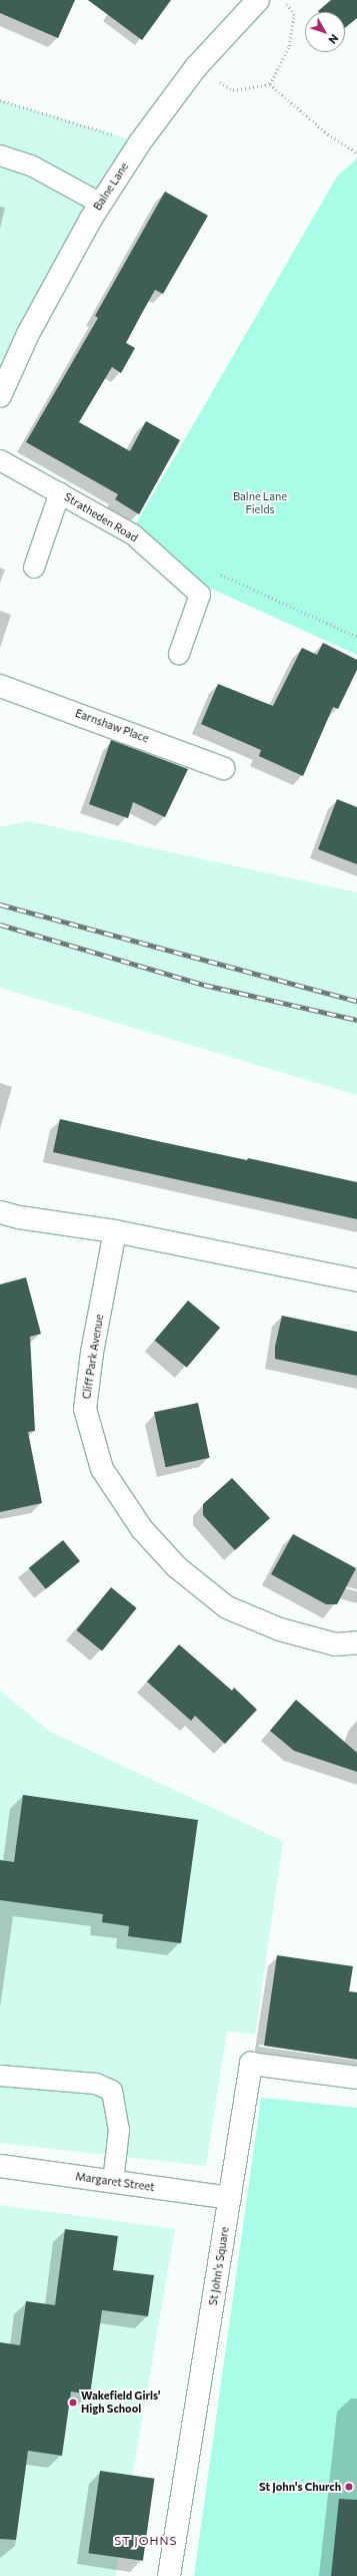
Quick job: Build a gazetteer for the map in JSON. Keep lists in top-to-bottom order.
{
  "streets": {
    "street": [
      "Balne Lane",
      "Earnshaw Place",
      "Cliff Park Avenue",
      "Margaret Street",
      "St John's Square"
    ],
    "lane": ["Stratheden Road"]
  },
  "crossings": [
    ["Margaret Street", "St John's Square"]
  ],
  "districts": ["ST JOHNS"],
  "parks": ["Balne Lane Fields"],
  "places": ["Wakefield Girls' High School", "St John's Church"],
  "north": "bottom right"
}
